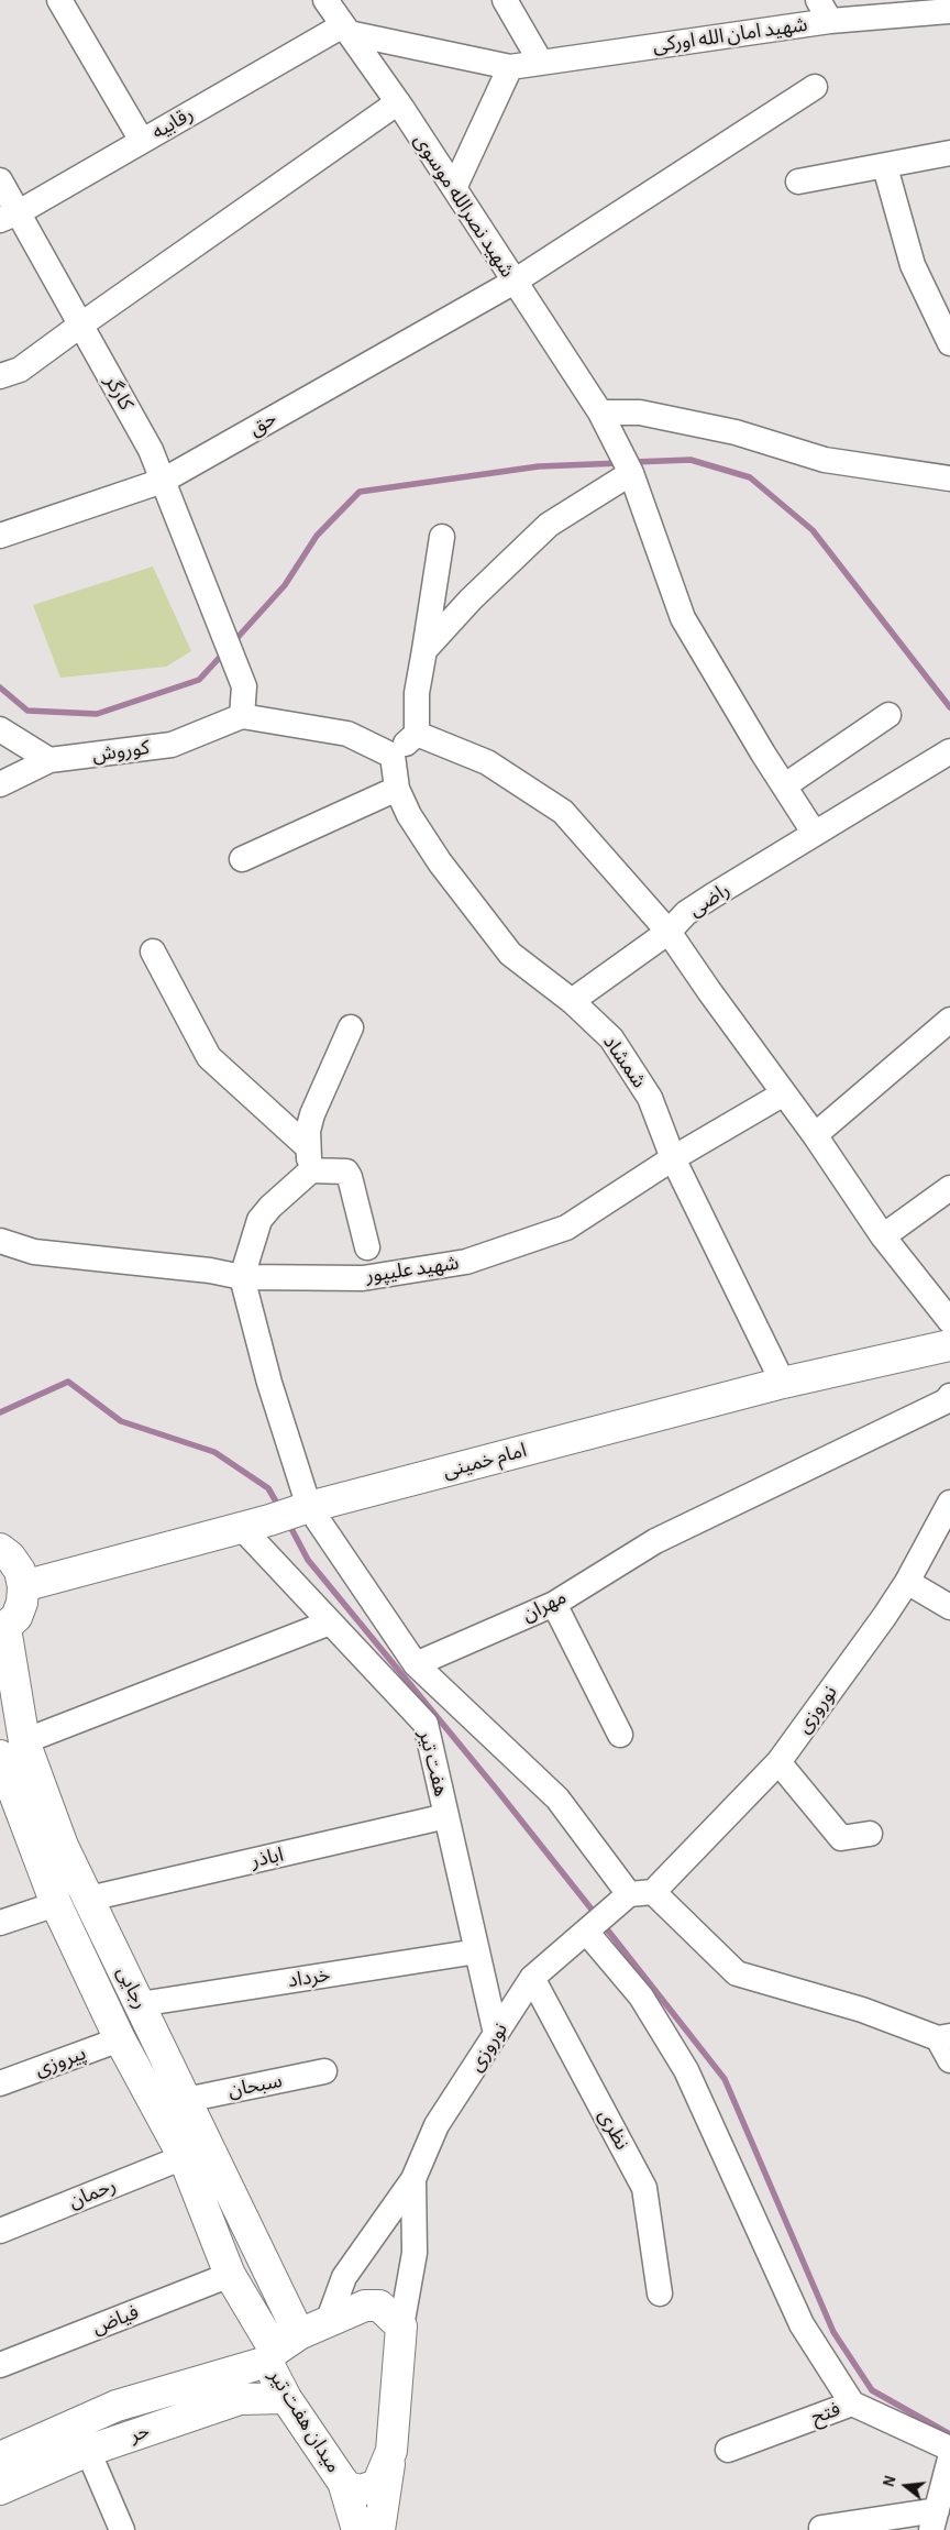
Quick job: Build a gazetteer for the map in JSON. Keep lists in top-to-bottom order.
{
  "streets": {
    "main road": [
      "امام خمینی",
      "رجایی",
      "میدان هفت تیر",
      "حر"
    ],
    "street": [
      "شهید امان الله اورکی",
      "رقابیه",
      "شهید نصرالله موسوی",
      "کارگر",
      "حق",
      "کوروش",
      "راضی",
      "شمشاد",
      "شهید علیپور",
      "مهران",
      "نوروزی",
      "هفت تیر",
      "اباذر",
      "خرداد",
      "پیروزی",
      "سبحان",
      "نظری",
      "رحمان",
      "فیاض",
      "فتح"
    ]
  },
  "crossings": [
    ["رقابیه", "شهید نصرالله موسوی"],
    ["رقابیه", "کارگر"],
    ["شهید نصرالله موسوی", "حق"],
    ["کارگر", "حق"],
    ["کارگر", "کوروش"],
    ["راضی", "شمشاد"],
    ["شمشاد", "شهید علیپور"],
    ["شمشاد", "امام خمینی"],
    ["امام خمینی", "هفت تیر"],
    ["نوروزی", "هفت تیر"],
    ["نوروزی", "نظری"],
    ["هفت تیر", "اباذر"],
    ["هفت تیر", "خرداد"],
    ["اباذر", "رجایی"],
    ["خرداد", "رجایی"],
    ["رجایی", "پیروزی"],
    ["رجایی", "سبحان"],
    ["رجایی", "رحمان"],
    ["رجایی", "فیاض"],
    ["رجایی", "میدان هفت تیر"],
    ["رجایی", "حر"],
    ["میدان هفت تیر", "حر"]
  ],
  "north": "left"
}
